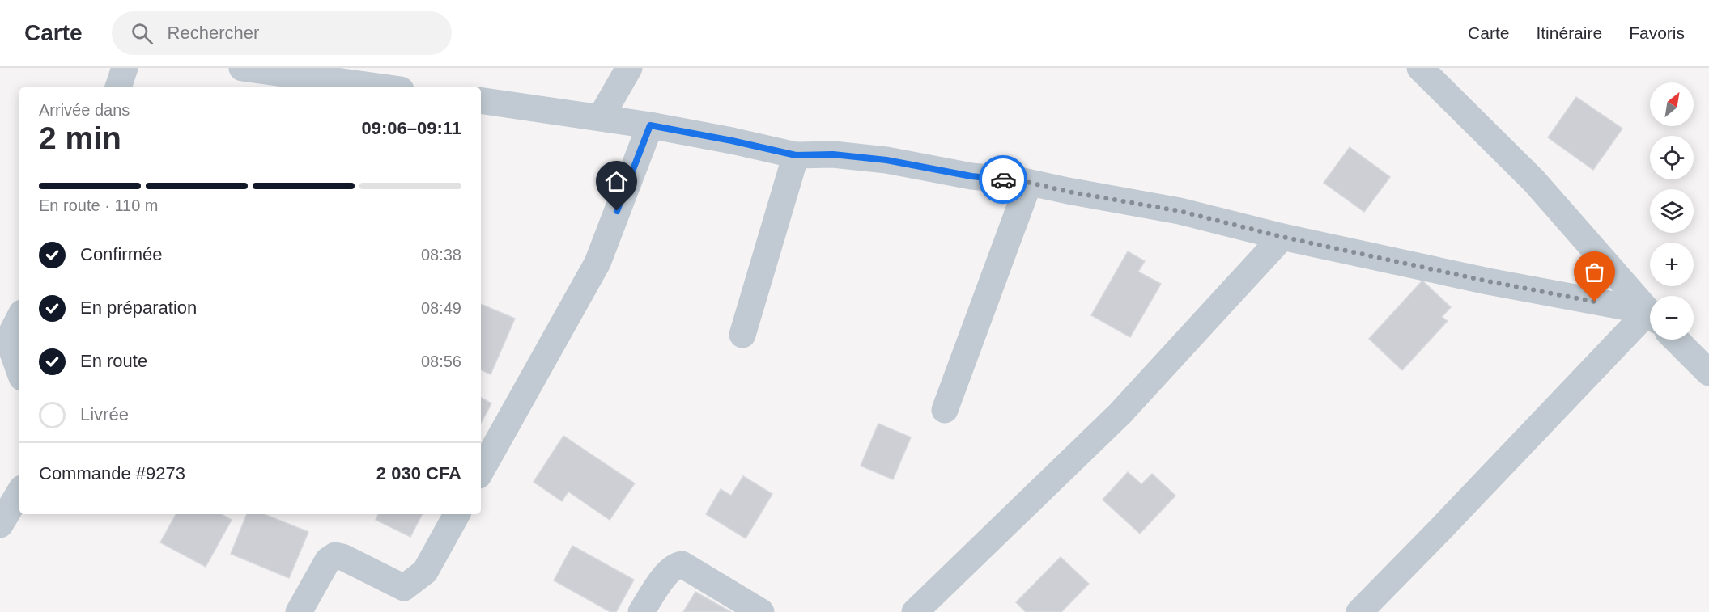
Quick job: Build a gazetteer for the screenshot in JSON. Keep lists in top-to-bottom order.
{
  "north": "top right",
  "page": {
    "header": "Carte",
    "search": "Rechercher",
    "nav": ["Carte", "Itinéraire", "Favoris"],
    "map_buttons": ["+", "−"],
    "heading": ["2 min", "Arrivée dans", "09:06–09:11"],
    "panel": ["Commande #9273", "2 030 CFA"],
    "bar": "En route · 110 m",
    "list": [
      ["Confirmée", "08:38"],
      ["En préparation", "08:49"],
      ["En route", "08:56"],
      "Livrée"
    ]
  }
}
